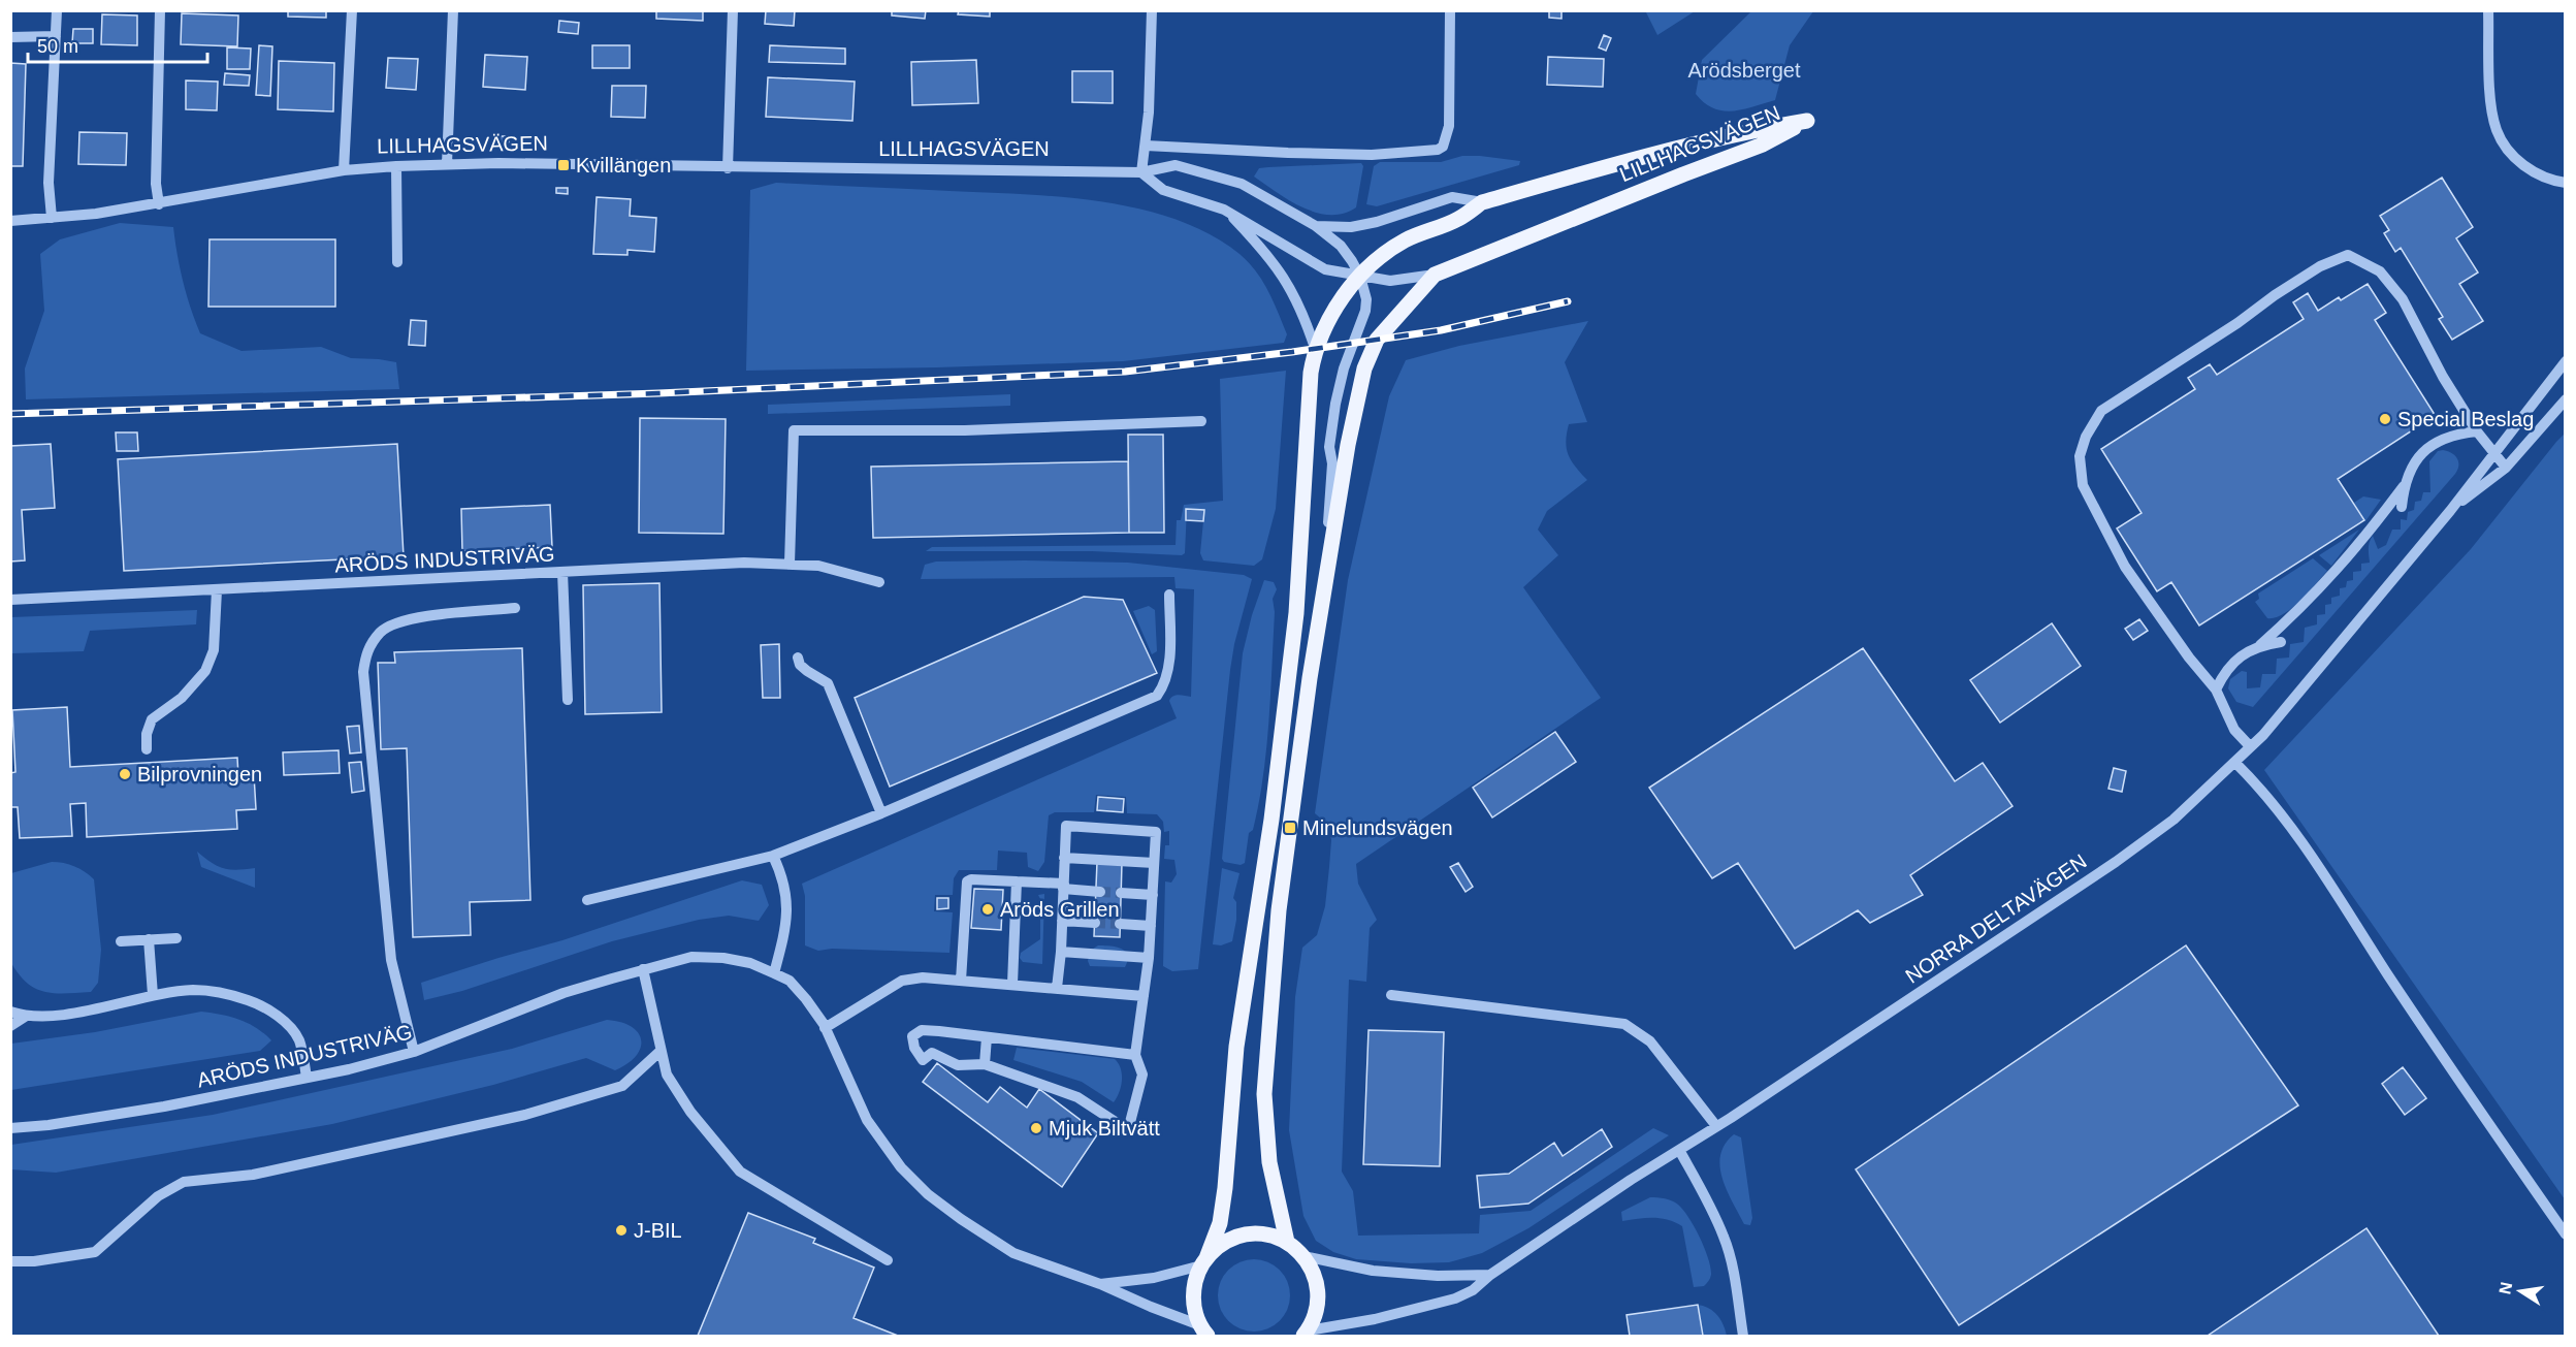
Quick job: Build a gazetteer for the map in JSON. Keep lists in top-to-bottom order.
{
  "streets": {
    "main road": ["LILLHAGSVÄGEN"],
    "street": ["ARÖDS INDUSTRIVÄG", "NORRA DELTAVÄGEN"]
  },
  "parks": ["Arödsberget"],
  "places": {
    "transit": ["Kvillängen", "Minelundsvägen"],
    "other": [
      "Special Beslag",
      "Bilprovningen",
      "Aröds Grillen",
      "Mjuk Biltvätt",
      "J-BIL"
    ]
  },
  "scale_bar": "50 m",
  "north": "left"
}
